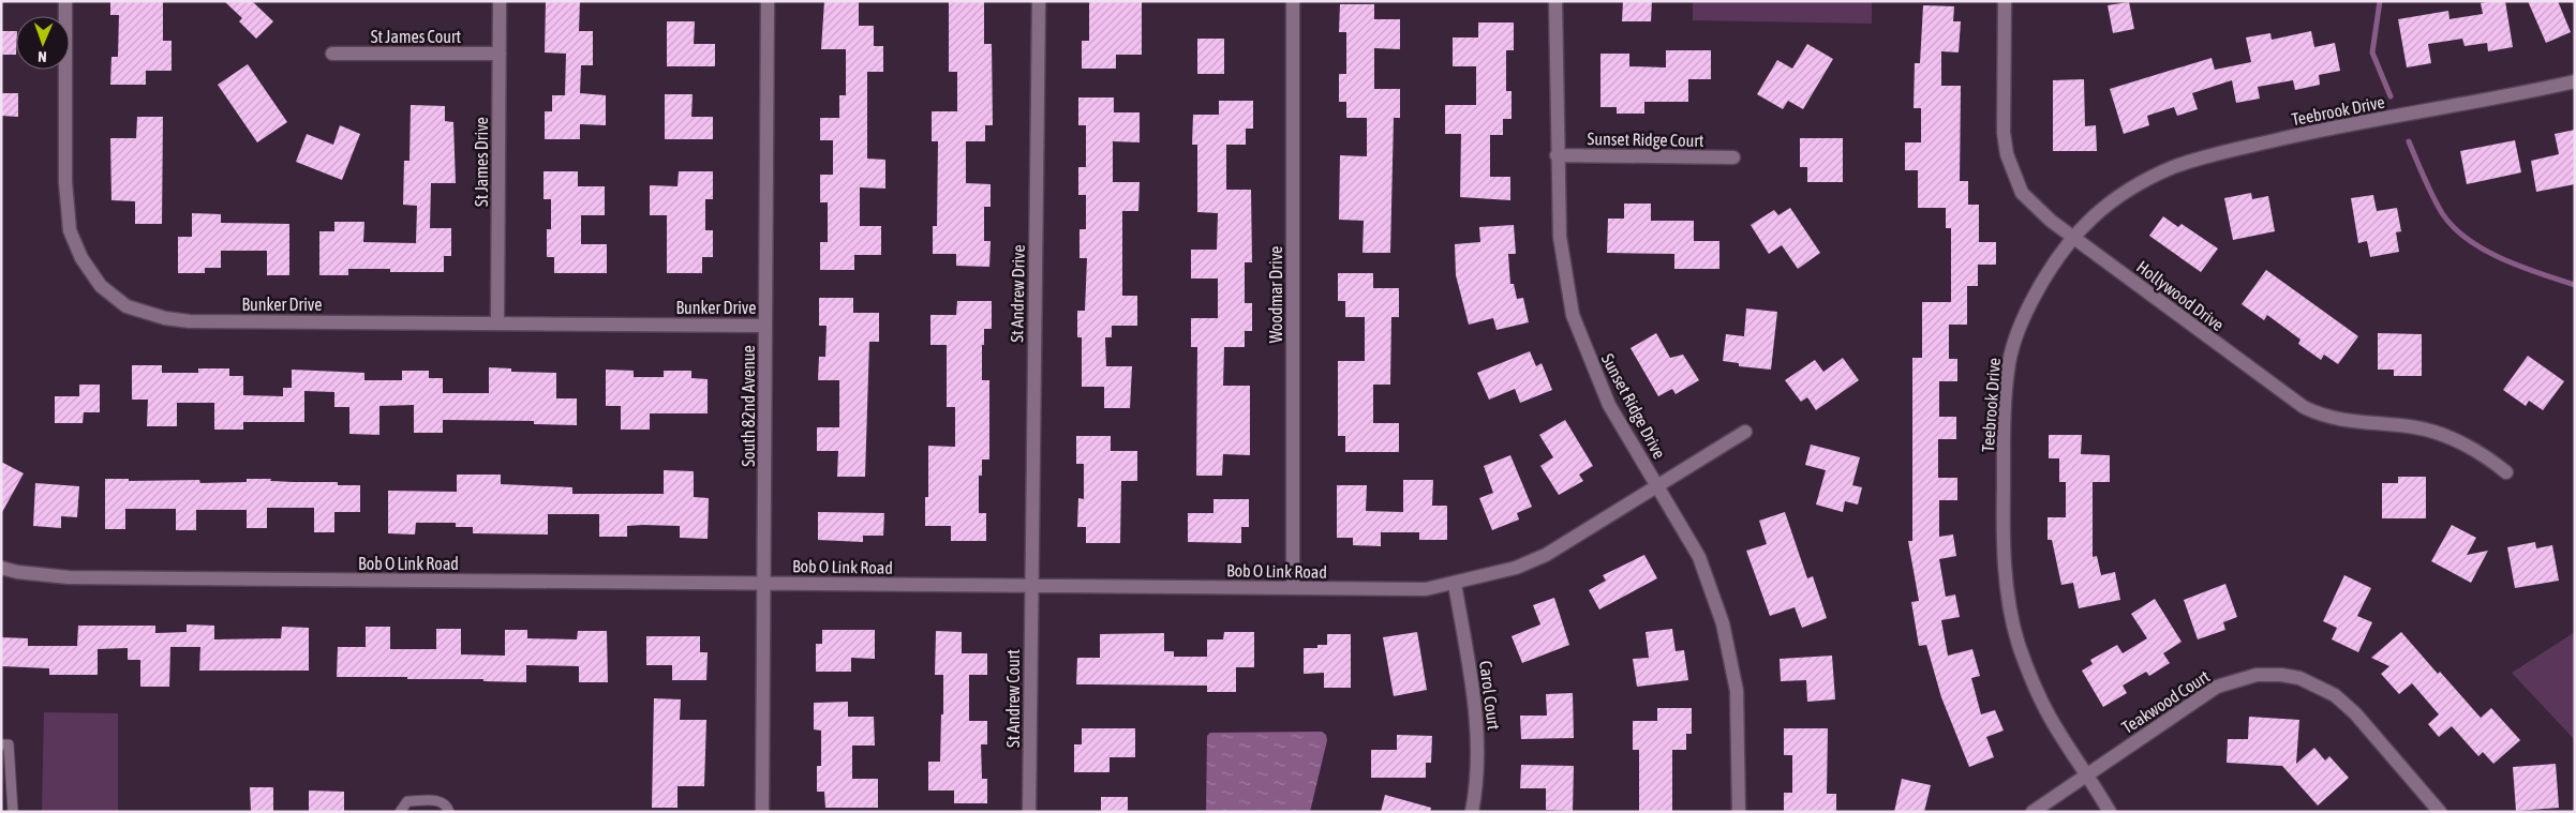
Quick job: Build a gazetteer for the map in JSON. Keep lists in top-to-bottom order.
{
  "streets": {
    "street": [
      "St James Court",
      "Teebrook Drive",
      "Sunset Ridge Court",
      "St James Drive",
      "St Andrew Drive",
      "Woodmar Drive",
      "Hollywood Drive",
      "Bunker Drive",
      "South 82nd Avenue",
      "Sunset Ridge Drive",
      "Bob O Link Road",
      "Carol Court",
      "St Andrew Court",
      "Teakwood Court"
    ]
  },
  "crossings": [
    ["St James Court", "St James Drive"],
    ["Teebrook Drive", "Hollywood Drive"],
    ["Teebrook Drive", "Teakwood Court"],
    ["Sunset Ridge Court", "Sunset Ridge Drive"],
    ["St James Drive", "Bunker Drive"],
    ["St Andrew Drive", "Bob O Link Road"],
    ["St Andrew Drive", "St Andrew Court"],
    ["Woodmar Drive", "Bob O Link Road"],
    ["Bunker Drive", "South 82nd Avenue"],
    ["South 82nd Avenue", "Bob O Link Road"],
    ["Sunset Ridge Drive", "Bob O Link Road"],
    ["Bob O Link Road", "Carol Court"],
    ["Bob O Link Road", "St Andrew Court"]
  ],
  "north": "bottom"
}
